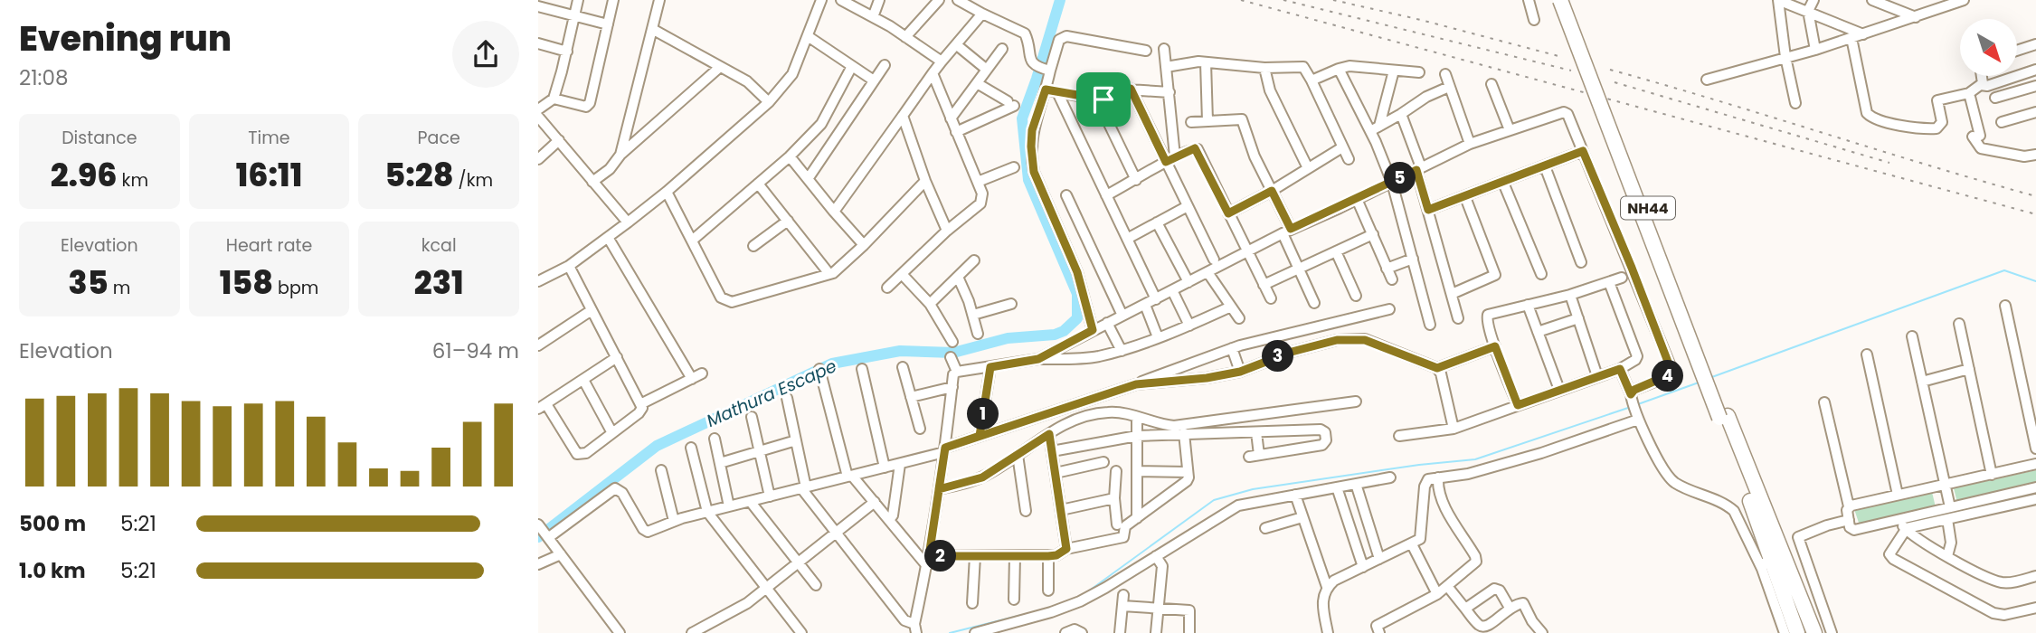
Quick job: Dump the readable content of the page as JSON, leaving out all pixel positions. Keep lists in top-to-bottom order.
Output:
{
  "streets": {
    "highway": ["NH44"]
  },
  "water": ["Mathura Escape"],
  "north": "bottom right",
  "page": {
    "heading": ["Evening run", "21:08"],
    "stats": [
      ["Distance", "2.96 km"],
      ["Time", "16:11"],
      ["Pace", "5:28 /km"],
      ["Elevation", "35 m"],
      ["Heart rate", "158 bpm"],
      ["kcal", "231"]
    ],
    "pins": [
      "5",
      "3",
      "4",
      "1",
      "2"
    ],
    "chart": ["Elevation", "61–94 m"],
    "list": [
      {
        "name": "500 m",
        "note": "5:21"
      },
      {
        "name": "1.0 km",
        "note": "5:21"
      }
    ]
  }
}
